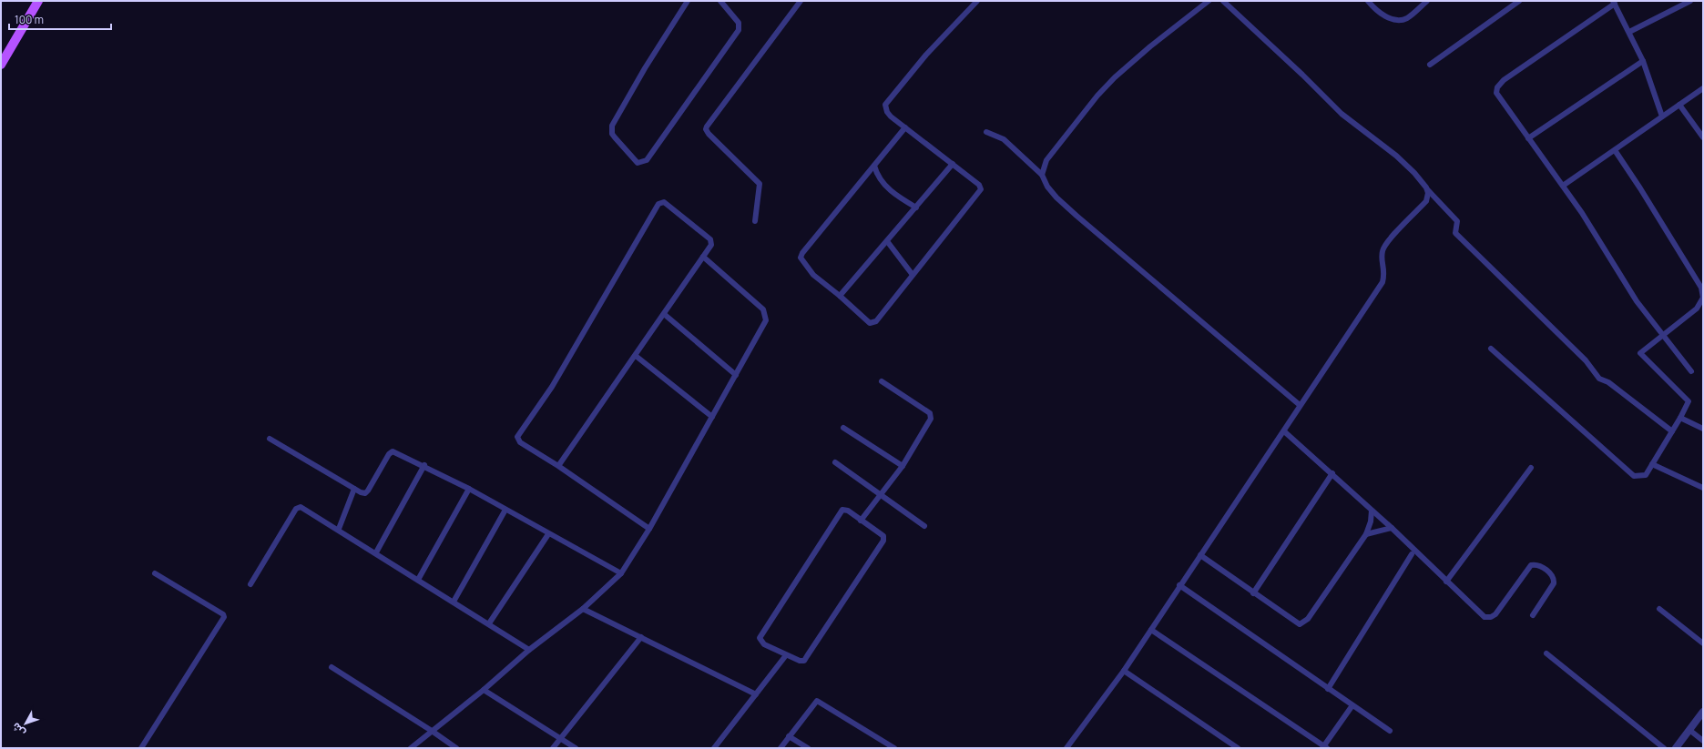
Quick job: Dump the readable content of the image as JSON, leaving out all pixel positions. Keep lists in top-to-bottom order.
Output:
{
  "scale_bar": "100 m",
  "north": "bottom left"
}
